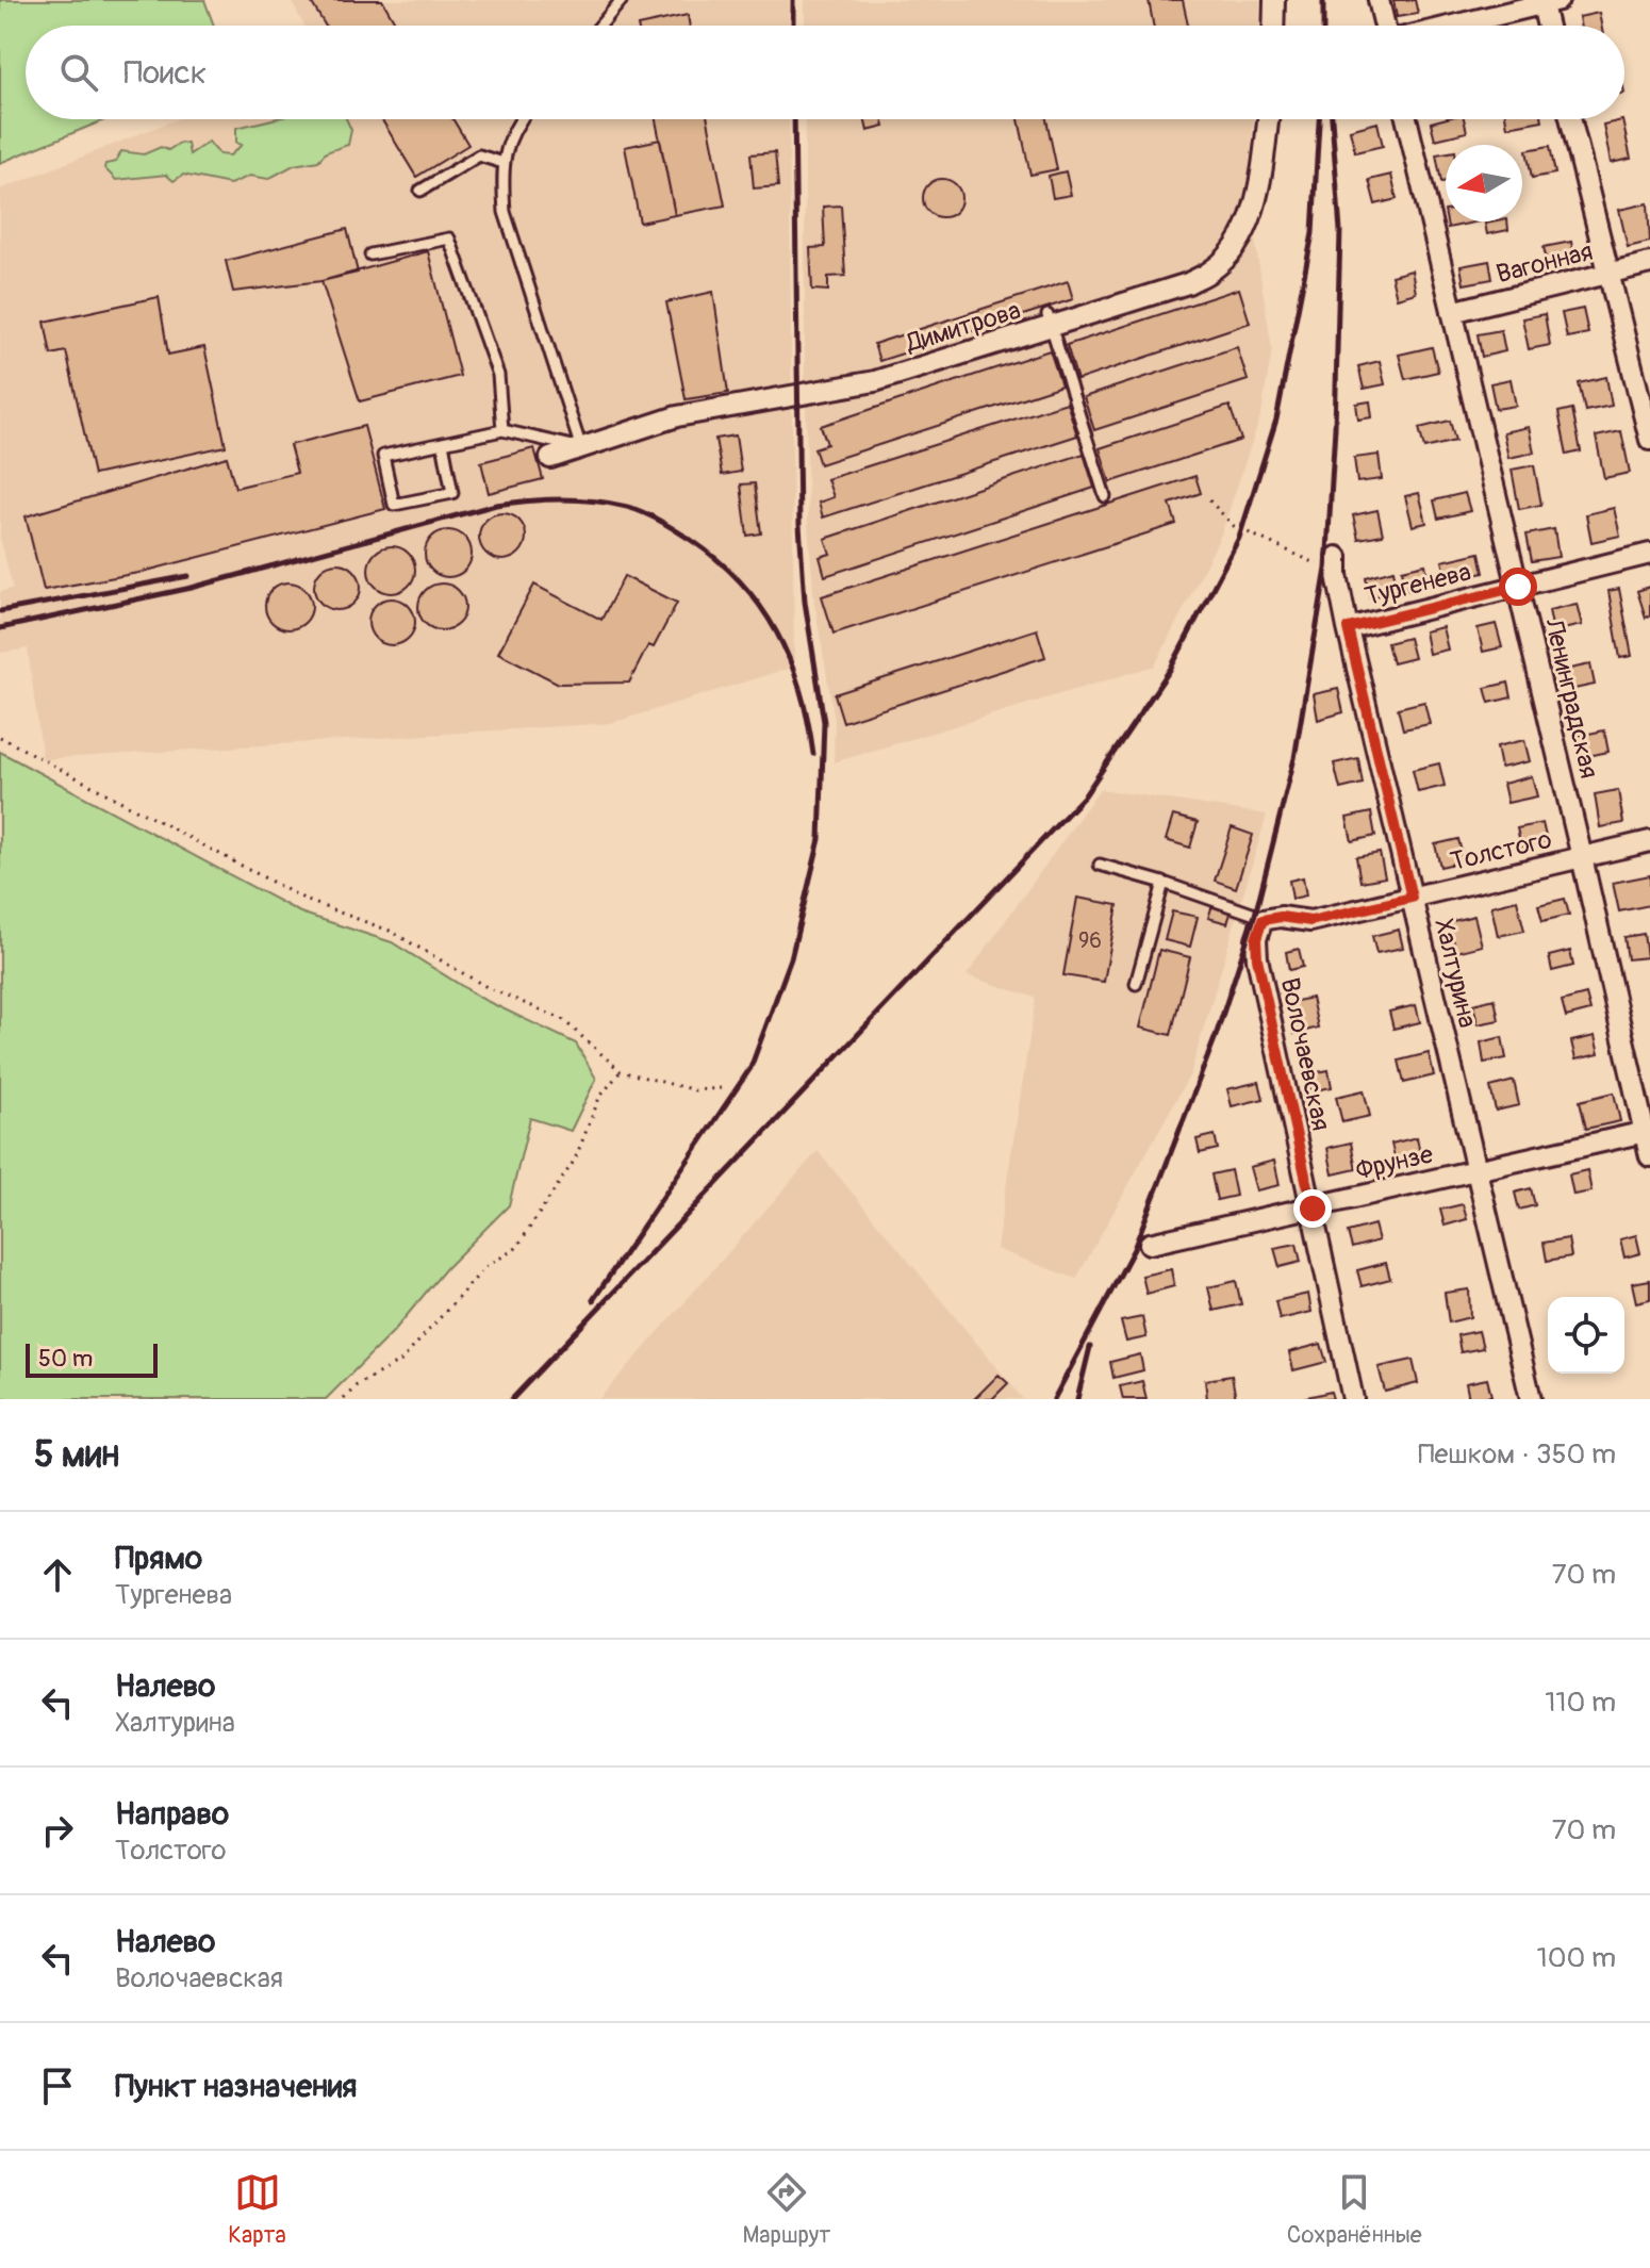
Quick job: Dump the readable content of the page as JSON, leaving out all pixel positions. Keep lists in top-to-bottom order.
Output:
{
  "streets": {
    "street": [
      "Вагонная",
      "Димитрова",
      "Тургенева",
      "Ленинградская",
      "Толстого",
      "Халтурина",
      "Волочаевская",
      "Фрунзе"
    ]
  },
  "crossings": [
    ["Вагонная", "Ленинградская"],
    ["Тургенева", "Ленинградская"],
    ["Тургенева", "Халтурина"],
    ["Ленинградская", "Толстого"],
    ["Ленинградская", "Фрунзе"],
    ["Толстого", "Халтурина"],
    ["Толстого", "Волочаевская"],
    ["Халтурина", "Фрунзе"],
    ["Волочаевская", "Фрунзе"]
  ],
  "house_numbers": ["96"],
  "scale_bar": "50 m",
  "north": "left",
  "page": {
    "search": "Поиск",
    "scale": "50 m",
    "heading": ["5 мин", "Пешком · 350 m"],
    "list": [
      ["Прямо", "Тургенева", "70 m"],
      ["Налево", "Халтурина", "110 m"],
      ["Направо", "Толстого", "70 m"],
      ["Налево", "Волочаевская", "100 m"],
      "Пункт назначения"
    ],
    "nav": ["Карта", "Маршрут", "Сохранённые"]
  }
}
